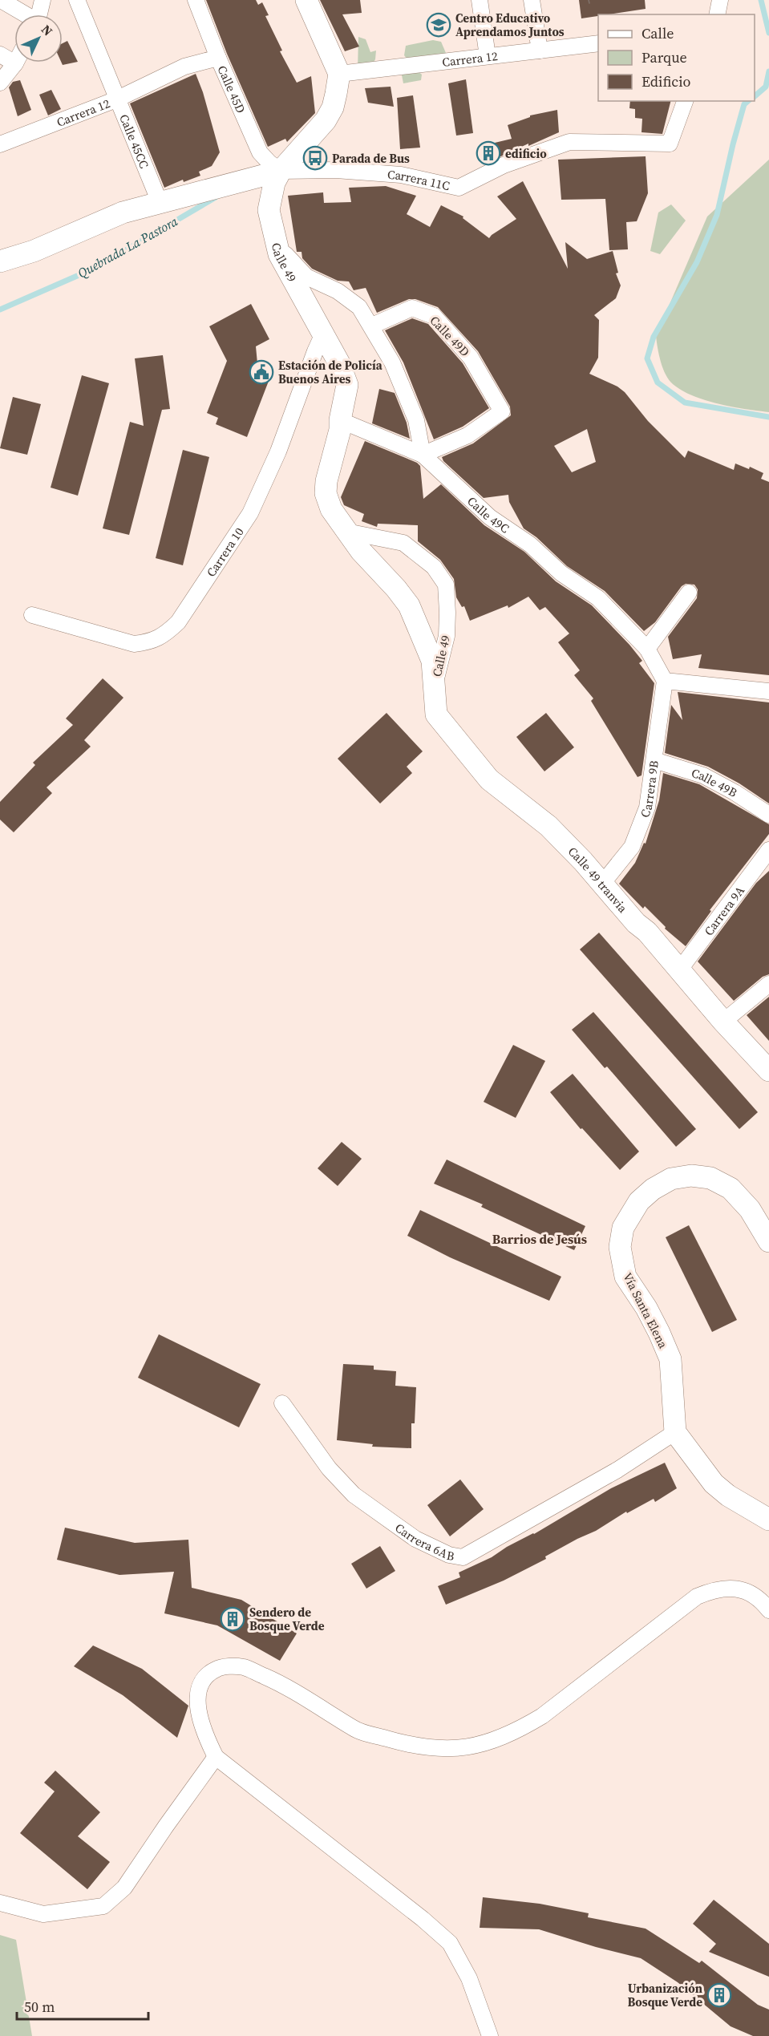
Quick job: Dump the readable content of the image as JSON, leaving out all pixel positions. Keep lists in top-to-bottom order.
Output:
{
  "streets": {
    "main road": [
      "Carrera 11C",
      "Calle 49",
      "Calle 49 tranvia",
      "Vía Santa Elena"
    ],
    "street": [
      "Carrera 12",
      "Calle 45D",
      "Calle 45CC",
      "Calle 49D",
      "Calle 49C",
      "Carrera 10",
      "Calle 49B",
      "Carrera 9B",
      "Carrera 9A",
      "Carrera 6AB"
    ]
  },
  "crossings": [
    ["Carrera 12", "Calle 45D"],
    ["Carrera 12", "Calle 45CC"],
    ["Carrera 12", "Calle 49"],
    ["Calle 45D", "Carrera 11C"],
    ["Calle 45D", "Calle 49"],
    ["Calle 45CC", "Carrera 11C"],
    ["Carrera 11C", "Calle 49"],
    ["Calle 49", "Carrera 10"],
    ["Calle 49", "Calle 49 tranvia"],
    ["Calle 49D", "Calle 49C"],
    ["Calle 49C", "Carrera 9B"],
    ["Calle 49B", "Carrera 9B"],
    ["Carrera 9B", "Calle 49 tranvia"],
    ["Calle 49 tranvia", "Carrera 9A"],
    ["Vía Santa Elena", "Carrera 6AB"]
  ],
  "districts": ["Barrios de Jesús"],
  "water": ["Quebrada La Pastora"],
  "places": {
    "school or university": ["Centro Educativo Aprendamos Juntos"],
    "building": ["edificio", "Sendero de Bosque Verde", "Urbanización Bosque Verde"],
    "bus stop": ["Parada de Bus"],
    "public building": ["Estación de Policía Buenos Aires"]
  },
  "legend": ["Calle", "Parque", "Edificio"],
  "scale_bar": "50 m",
  "north": "top right"
}
